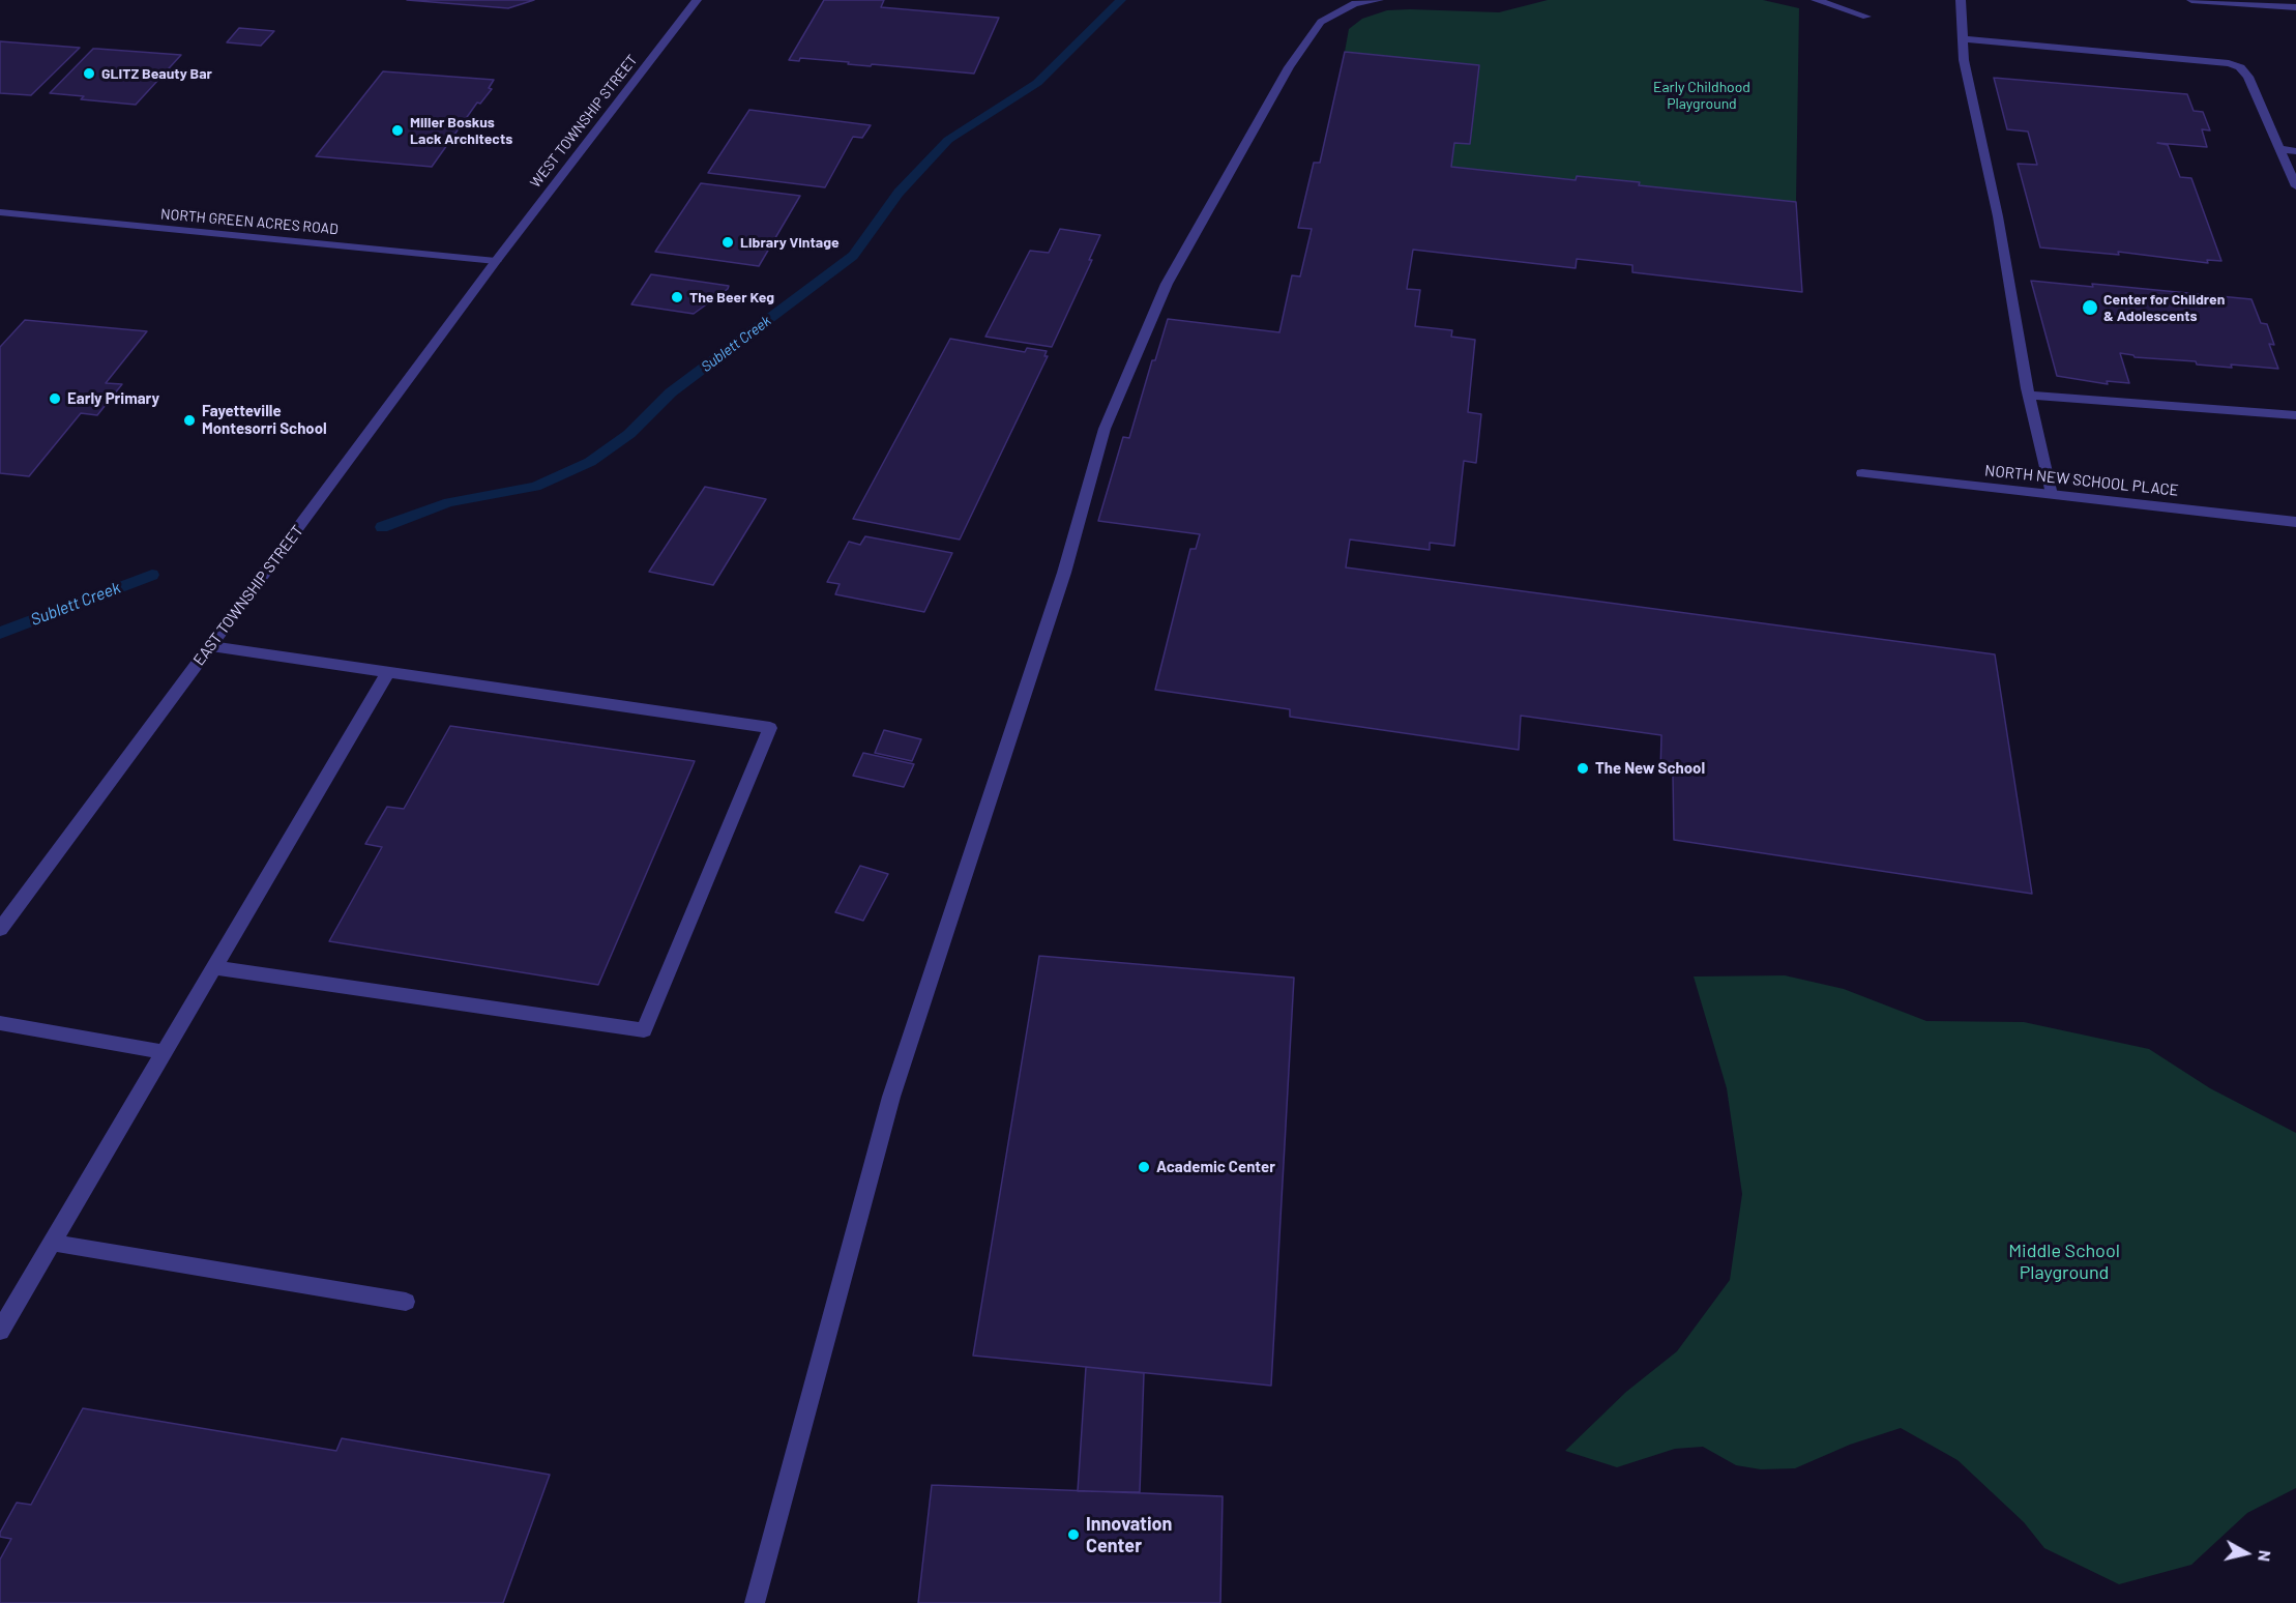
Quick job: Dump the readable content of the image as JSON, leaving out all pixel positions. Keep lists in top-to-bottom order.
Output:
{
  "streets": {
    "street": [
      "WEST TOWNSHIP STREET",
      "NORTH GREEN ACRES ROAD",
      "NORTH NEW SCHOOL PLACE",
      "EAST TOWNSHIP STREET"
    ]
  },
  "crossings": [
    ["WEST TOWNSHIP STREET", "NORTH GREEN ACRES ROAD"],
    ["WEST TOWNSHIP STREET", "EAST TOWNSHIP STREET"],
    ["NORTH GREEN ACRES ROAD", "EAST TOWNSHIP STREET"]
  ],
  "water": ["Sublett Creek"],
  "parks": ["Early Childhood Playground", "Middle School Playground"],
  "places": [
    "GLITZ Beauty Bar",
    "Miller Boskus Lack Architects",
    "Library Vintage",
    "The Beer Keg",
    "Center for Children & Adolescents",
    "Early Primary",
    "Fayetteville Montesorri School",
    "The New School",
    "Academic Center",
    "Innovation Center"
  ],
  "north": "right"
}
